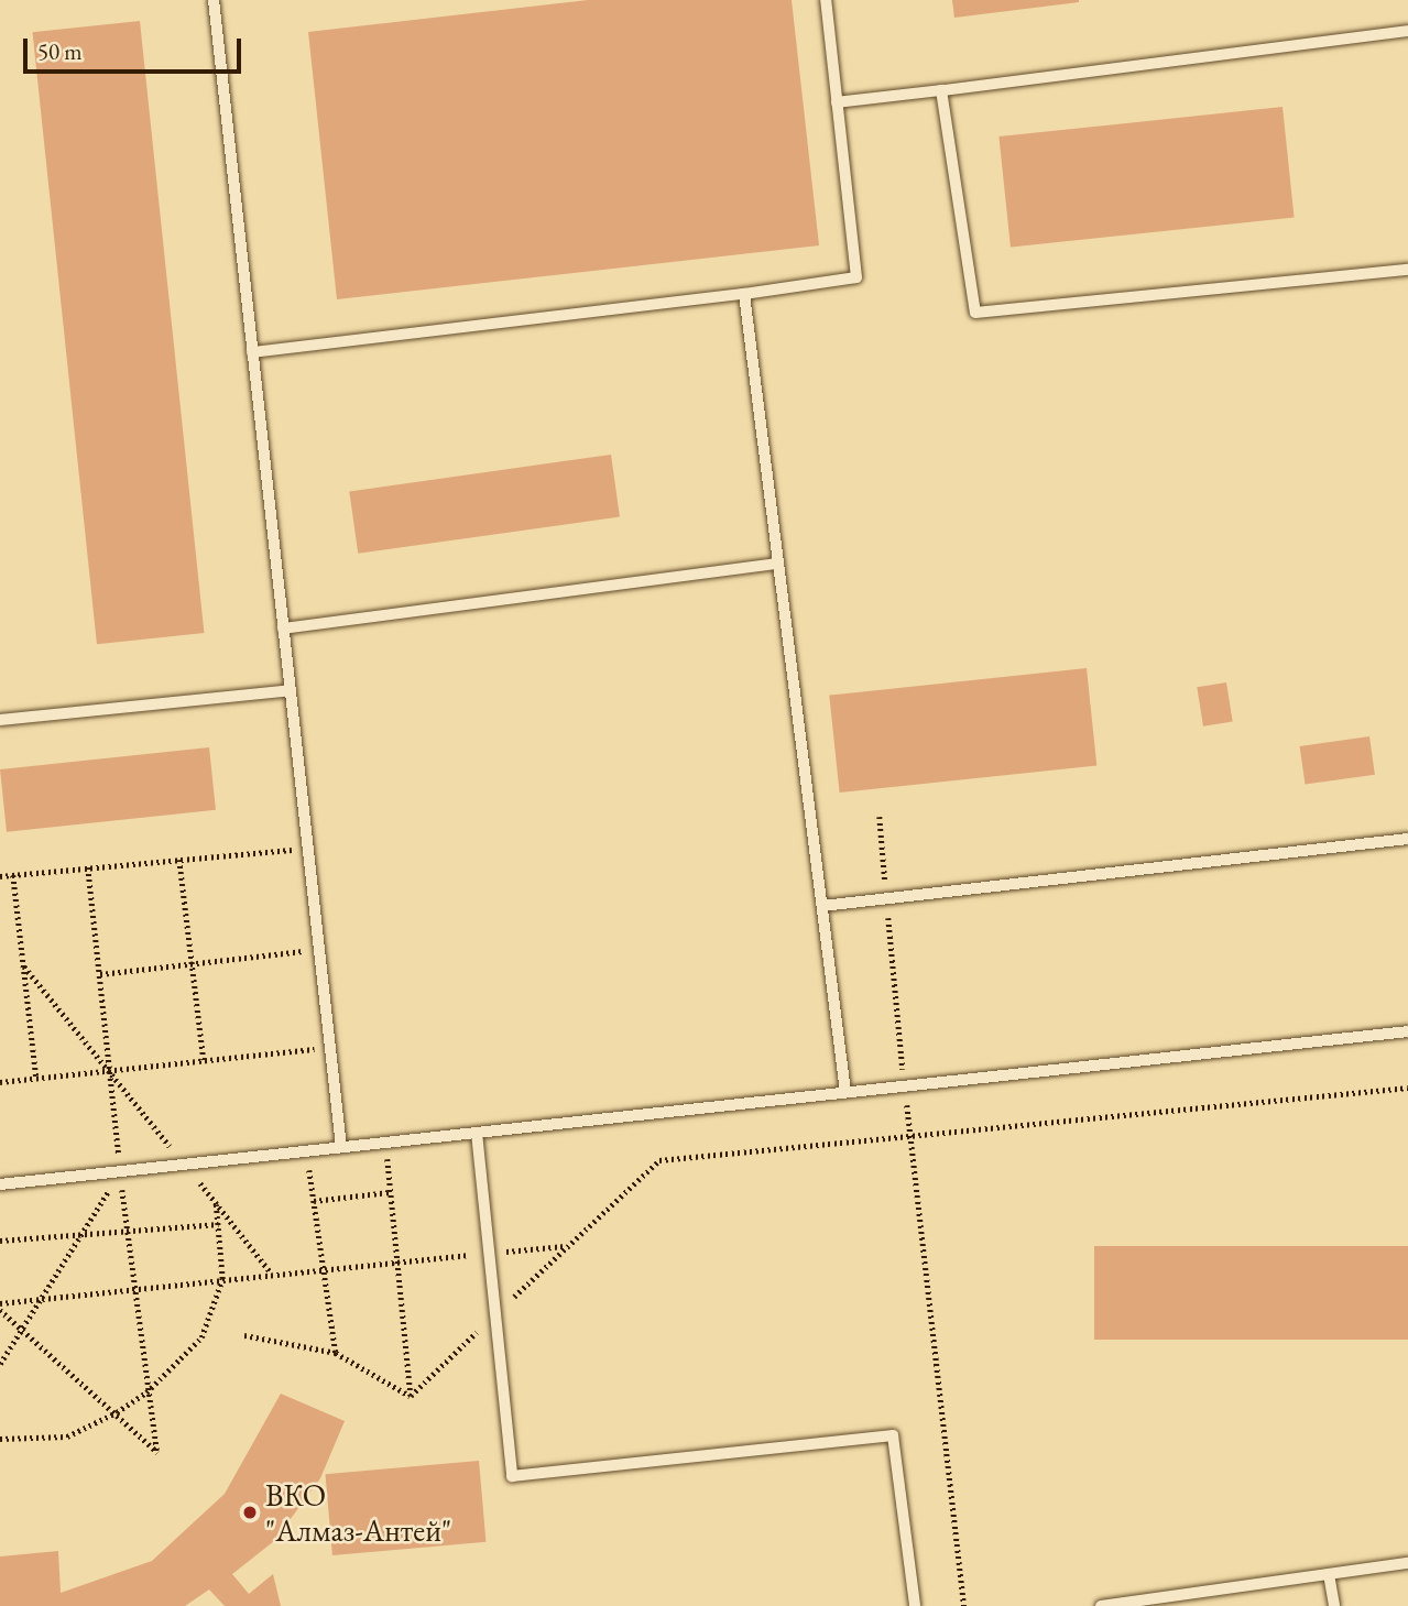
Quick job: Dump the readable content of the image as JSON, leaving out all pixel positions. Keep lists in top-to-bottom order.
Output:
{
  "places": ["ВКО \"Алмаз-Антей\""],
  "scale_bar": "50 m"
}
